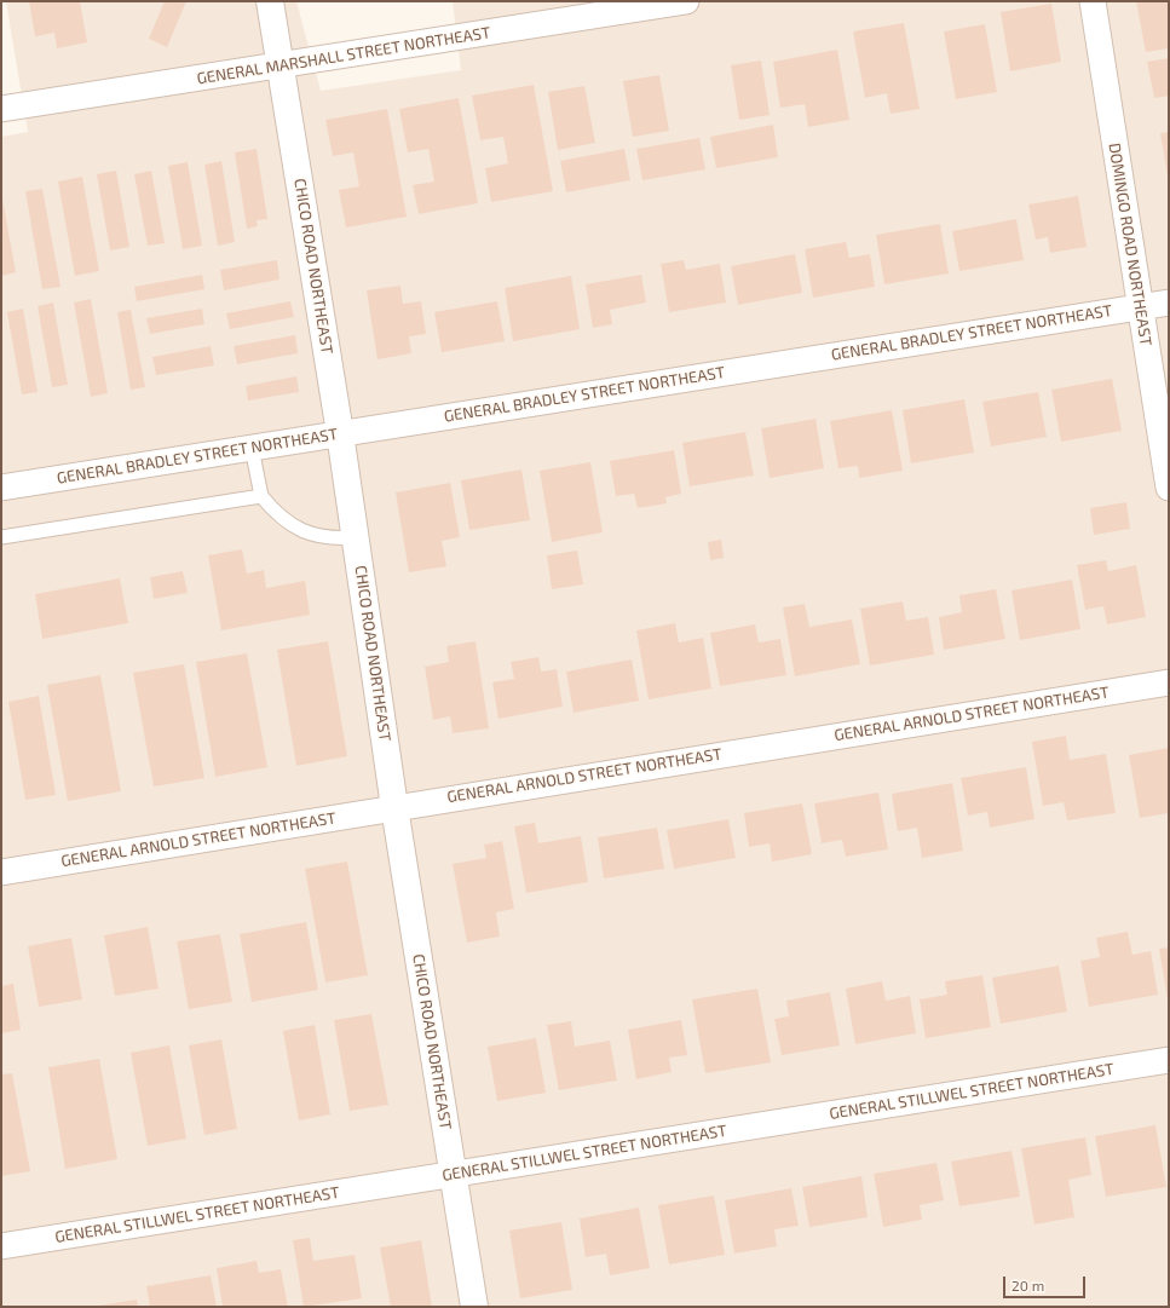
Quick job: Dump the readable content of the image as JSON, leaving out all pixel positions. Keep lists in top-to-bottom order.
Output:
{
  "streets": {
    "street": [
      "GENERAL MARSHALL STREET NORTHEAST",
      "DOMINGO ROAD NORTHEAST",
      "CHICO ROAD NORTHEAST",
      "GENERAL BRADLEY STREET NORTHEAST",
      "GENERAL ARNOLD STREET NORTHEAST",
      "GENERAL STILLWEL STREET NORTHEAST"
    ]
  },
  "crossings": [
    ["GENERAL MARSHALL STREET NORTHEAST", "CHICO ROAD NORTHEAST"],
    ["DOMINGO ROAD NORTHEAST", "GENERAL BRADLEY STREET NORTHEAST"],
    ["CHICO ROAD NORTHEAST", "GENERAL BRADLEY STREET NORTHEAST"],
    ["CHICO ROAD NORTHEAST", "GENERAL ARNOLD STREET NORTHEAST"],
    ["CHICO ROAD NORTHEAST", "GENERAL STILLWEL STREET NORTHEAST"]
  ],
  "scale_bar": "20 m"
}
